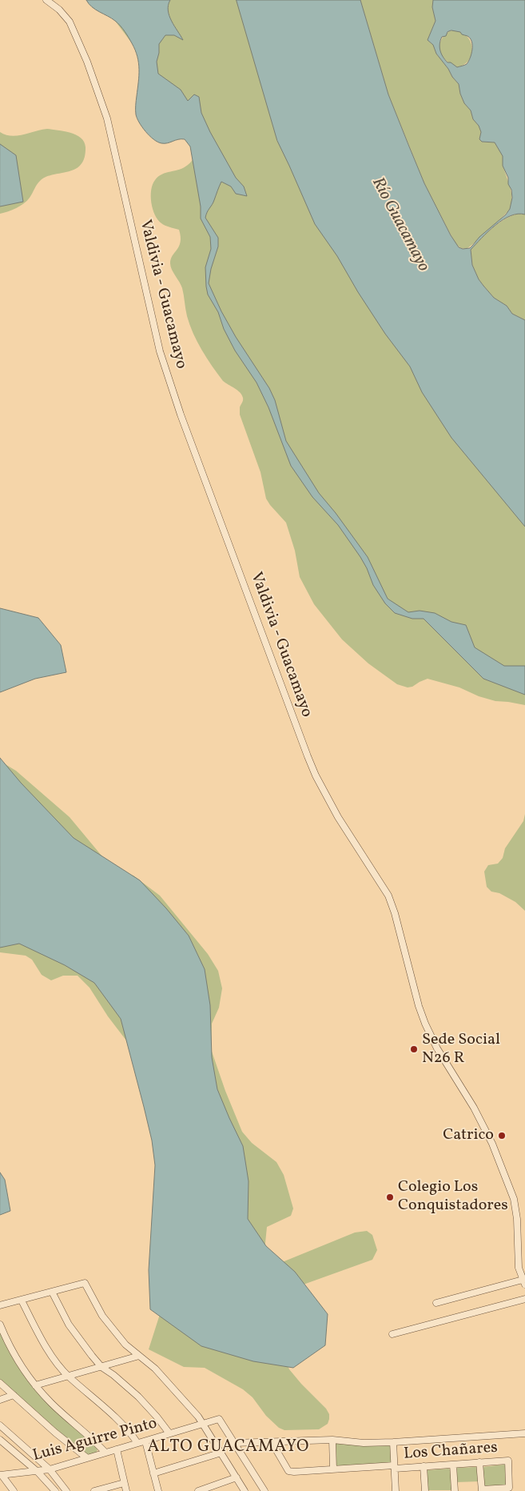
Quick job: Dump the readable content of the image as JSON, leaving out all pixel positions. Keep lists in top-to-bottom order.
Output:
{
  "streets": {
    "street": ["Valdivia - Guacamayo", "Luis Aguirre Pinto", "Los Chañares"]
  },
  "districts": ["ALTO GUACAMAYO"],
  "water": ["Río Guacamayo"],
  "places": ["Sede Social N26 R", "Catrico", "Colegio Los Conquistadores"]
}
